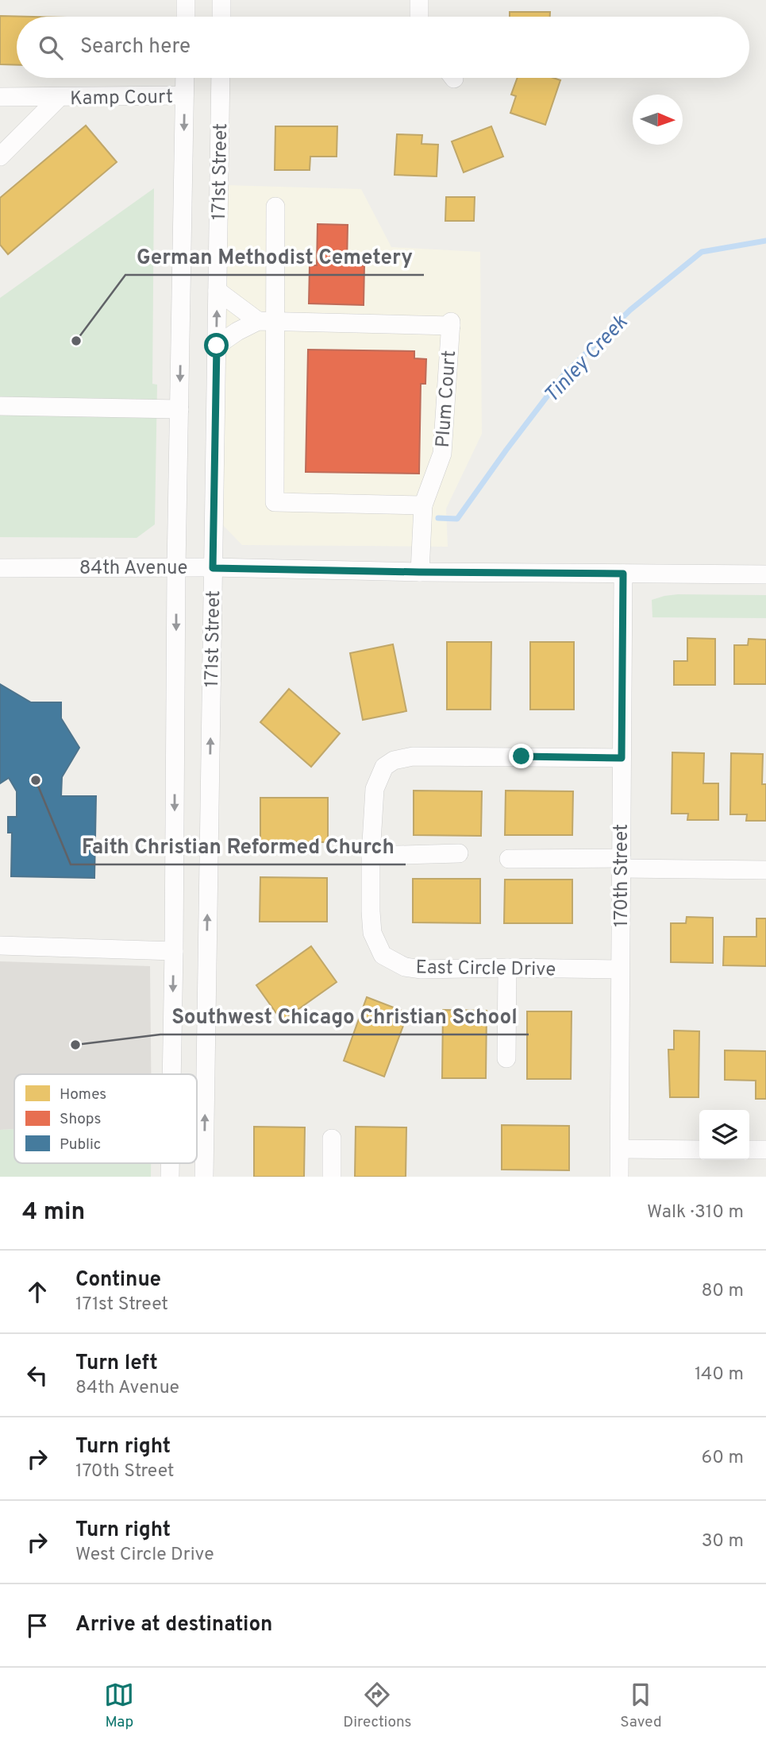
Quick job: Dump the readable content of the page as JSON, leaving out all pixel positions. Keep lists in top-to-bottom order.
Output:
{
  "streets": {
    "street": [
      "Kamp Court",
      "171st Street",
      "Plum Court",
      "84th Avenue",
      "170th Street",
      "East Circle Drive"
    ]
  },
  "crossings": [
    ["Kamp Court", "171st Street"],
    ["171st Street", "84th Avenue"],
    ["Plum Court", "84th Avenue"],
    ["84th Avenue", "170th Street"],
    ["170th Street", "East Circle Drive"]
  ],
  "water": ["Tinley Creek"],
  "places": ["German Methodist Cemetery", "Faith Christian Reformed Church", "Southwest Chicago Christian School"],
  "legend": ["Homes", "Shops", "Public"],
  "north": "right",
  "page": {
    "search": "Search here",
    "heading": ["4 min", "Walk · 310 m"],
    "list": [
      ["Continue", "171st Street", "80 m"],
      ["Turn left", "84th Avenue", "140 m"],
      ["Turn right", "170th Street", "60 m"],
      ["Turn right", "West Circle Drive", "30 m"],
      "Arrive at destination"
    ],
    "nav": ["Map", "Directions", "Saved"]
  }
}
